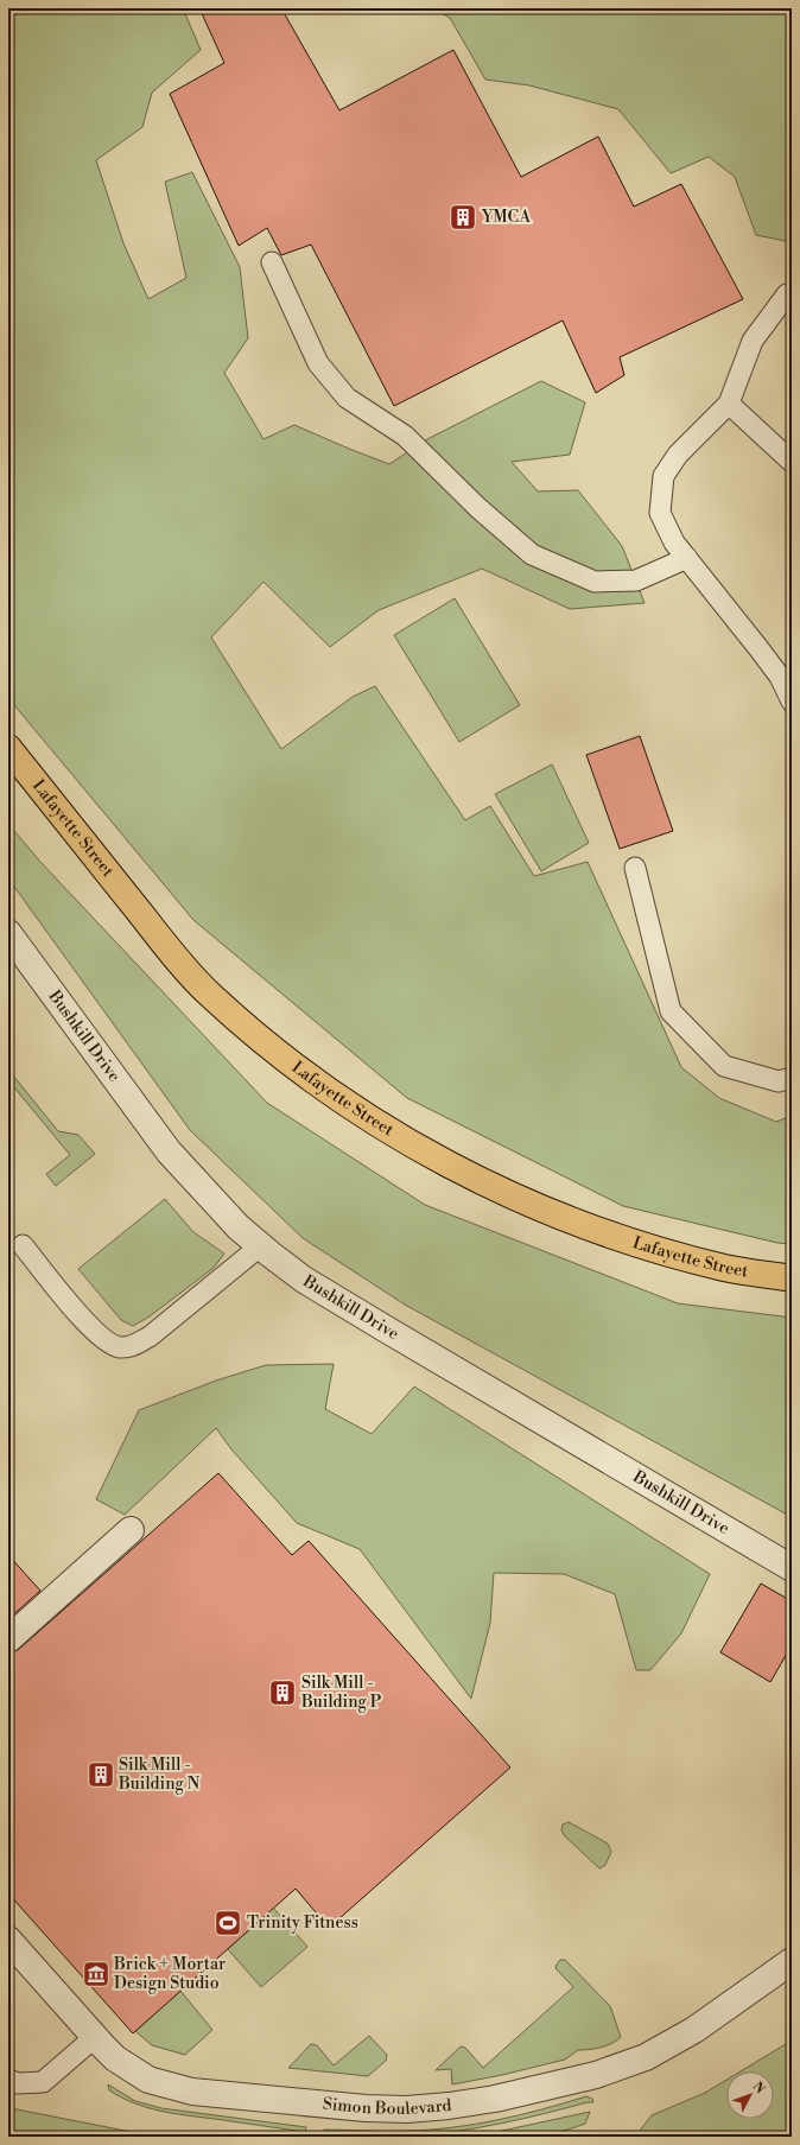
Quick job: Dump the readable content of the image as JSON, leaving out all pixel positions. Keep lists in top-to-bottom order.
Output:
{
  "streets": {
    "main road": ["Lafayette Street"],
    "street": ["Bushkill Drive", "Simon Boulevard"]
  },
  "places": {
    "building": ["YMCA", "Silk Mill - Building P", "Silk Mill - Building N"],
    "sports": ["Trinity Fitness"],
    "museum": ["Brick + Mortar Design Studio"]
  },
  "north": "top right"
}
